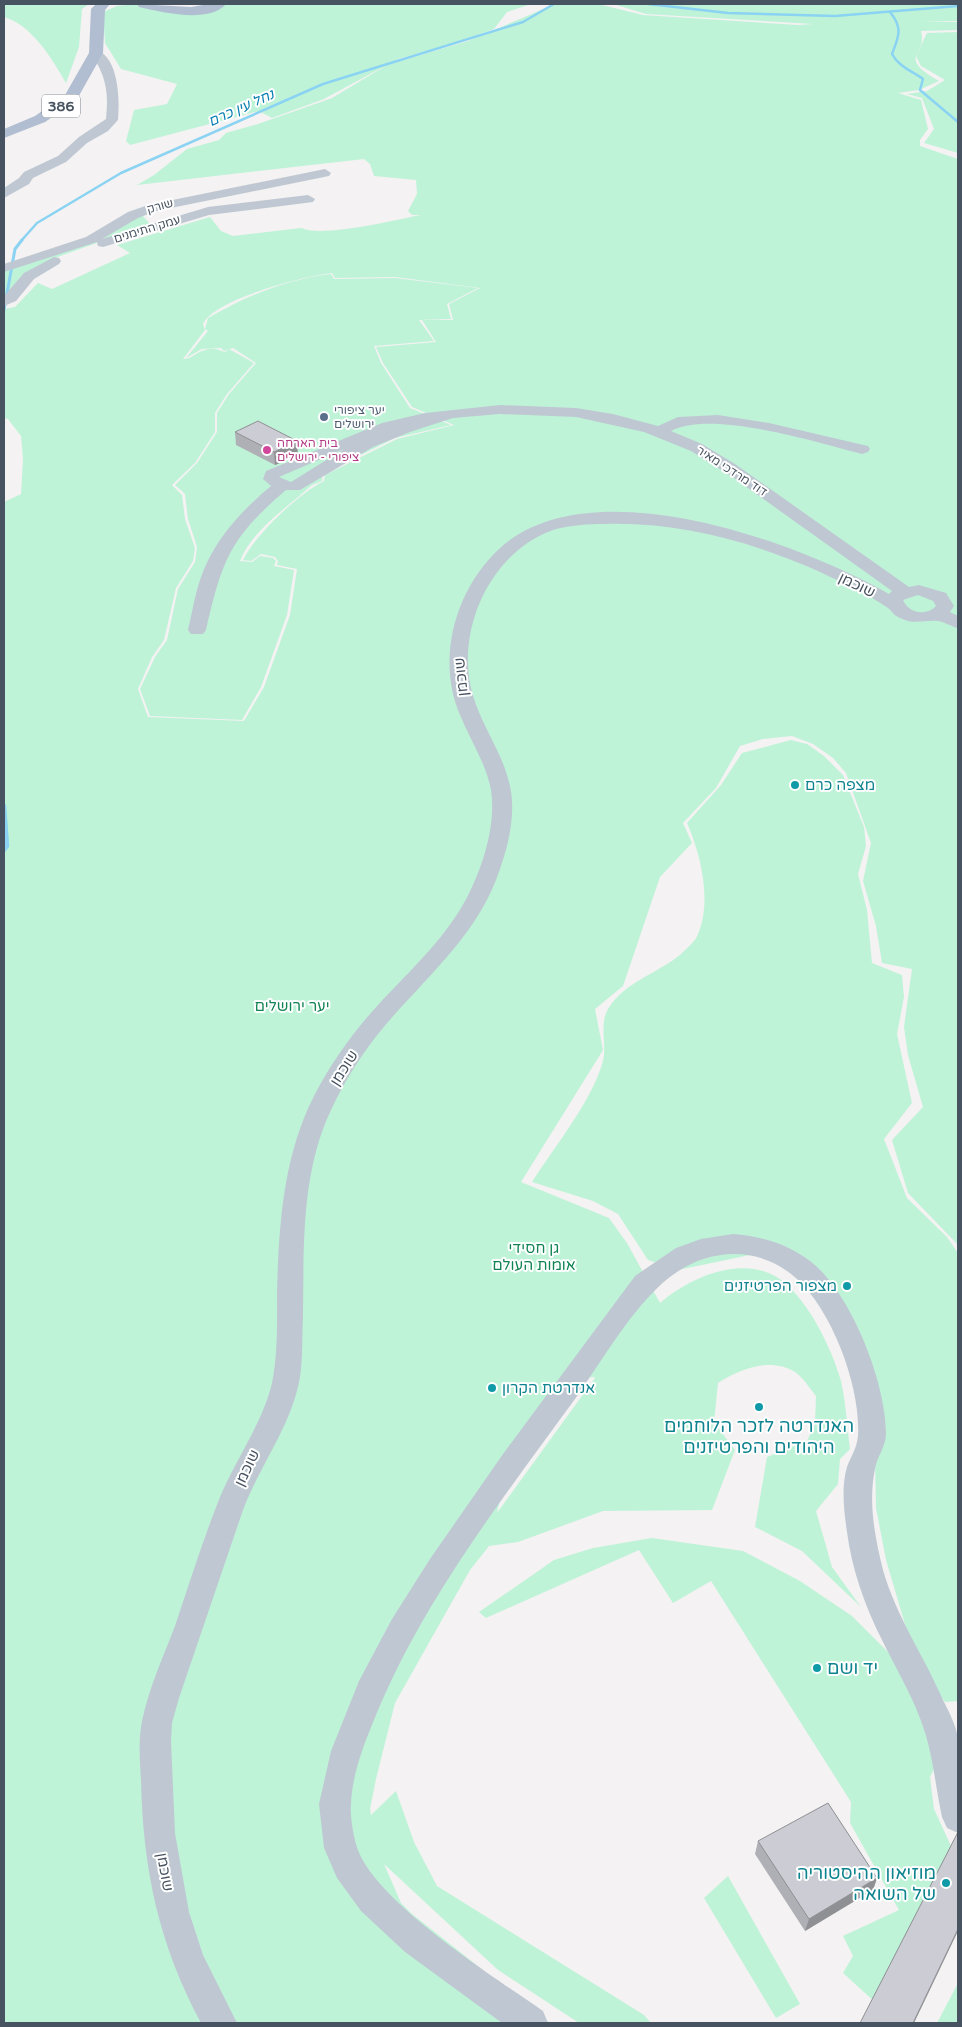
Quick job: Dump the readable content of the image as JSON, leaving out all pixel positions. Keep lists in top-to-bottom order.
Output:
{
  "streets": {
    "main road": ["386"],
    "street": [
      "שורק",
      "עמק התימנים",
      "דוד מרדכי מאיר",
      "שוכמן"
    ]
  },
  "crossings": [
    ["דוד מרדכי מאיר", "שוכמן"]
  ],
  "water": ["נחל עין כרם"],
  "parks": ["יער ירושלים", "גן חסידי אומות העולם"],
  "places": [
    "יער ציפורי ירושלים",
    "בית הארחה ציפורי - ירושלים",
    "מצפה כרם",
    "מצפור הפרטיזנים",
    "אנדרטת הקרון",
    "האנדרטה לזכר הלוחמים היהודים והפרטיזנים",
    "יד ושם",
    "מוזיאון ההיסטוריה של השואה"
  ]
}
